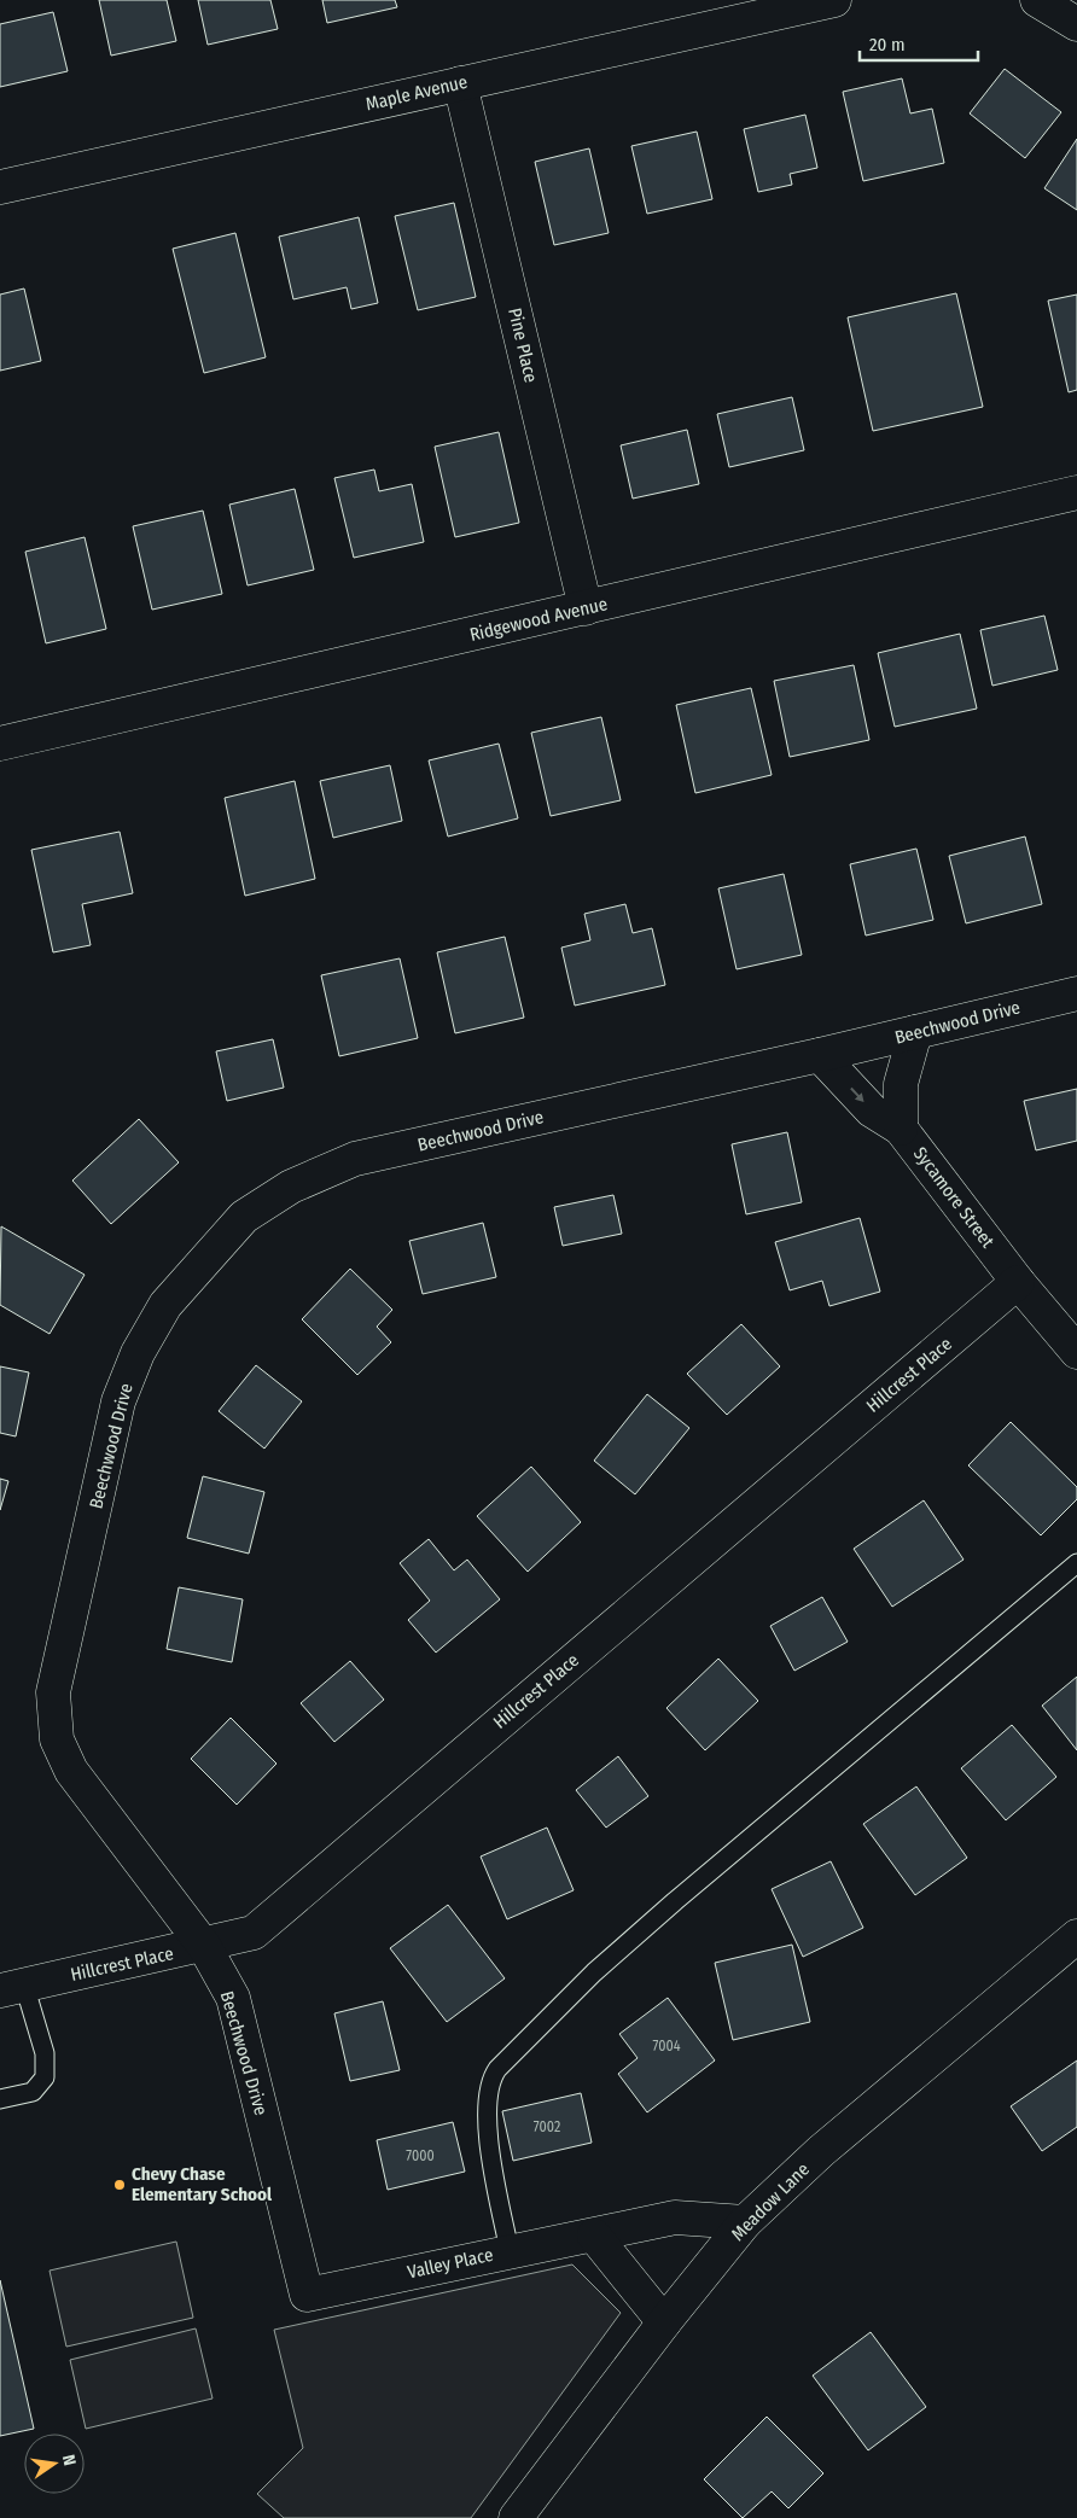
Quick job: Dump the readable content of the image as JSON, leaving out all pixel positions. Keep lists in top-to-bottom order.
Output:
{
  "streets": {
    "street": [
      "Maple Avenue",
      "Pine Place",
      "Ridgewood Avenue",
      "Beechwood Drive",
      "Sycamore Street",
      "Hillcrest Place",
      "Meadow Lane",
      "Valley Place"
    ]
  },
  "crossings": [
    ["Maple Avenue", "Pine Place"],
    ["Pine Place", "Ridgewood Avenue"],
    ["Beechwood Drive", "Sycamore Street"],
    ["Beechwood Drive", "Hillcrest Place"],
    ["Beechwood Drive", "Valley Place"],
    ["Sycamore Street", "Hillcrest Place"],
    ["Meadow Lane", "Valley Place"]
  ],
  "places": ["Chevy Chase Elementary School"],
  "house_numbers": ["7004", "7002", "7000"],
  "scale_bar": "20 m",
  "north": "right"
}
